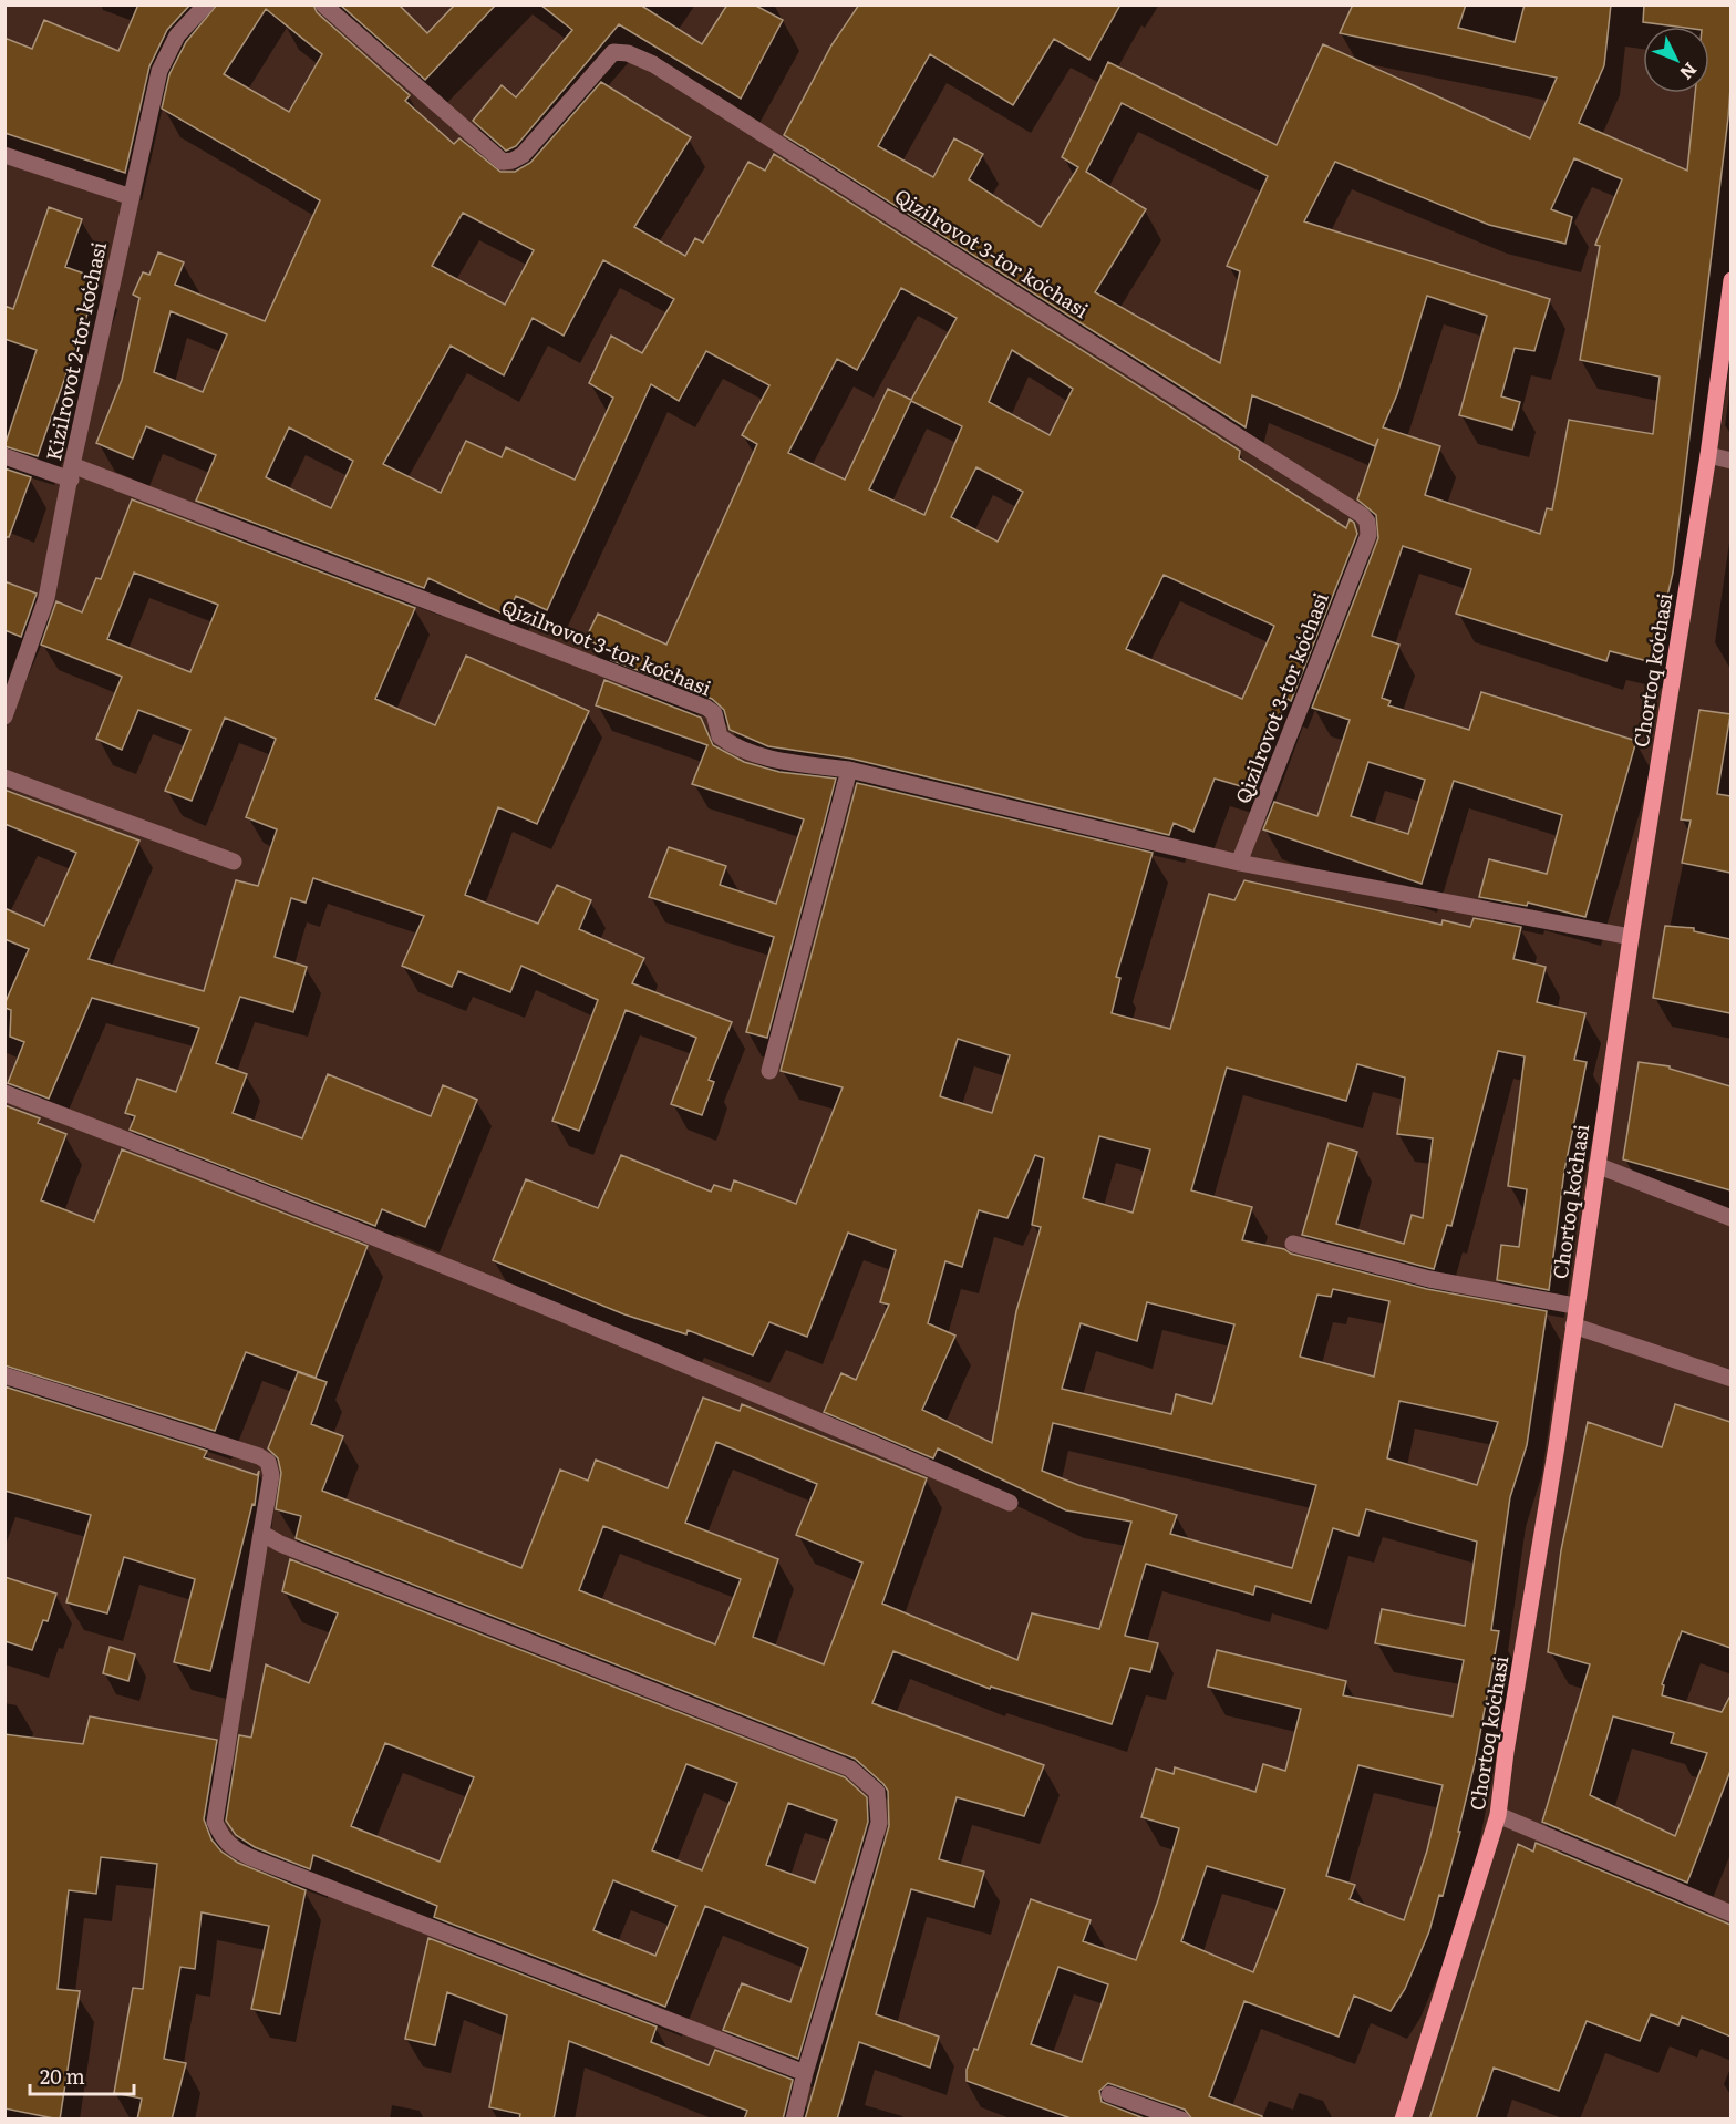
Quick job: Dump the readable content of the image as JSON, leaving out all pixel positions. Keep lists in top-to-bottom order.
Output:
{
  "streets": {
    "main road": ["Chortoq koʻchasi"],
    "street": ["Qizilrovot 3-tor koʻchasi", "Kizilrovot 2-tor koʻchasi"]
  },
  "crossings": [
    ["Qizilrovot 3-tor koʻchasi", "Kizilrovot 2-tor koʻchasi"],
    ["Qizilrovot 3-tor koʻchasi", "Chortoq koʻchasi"]
  ],
  "scale_bar": "20 m",
  "north": "bottom right"
}
